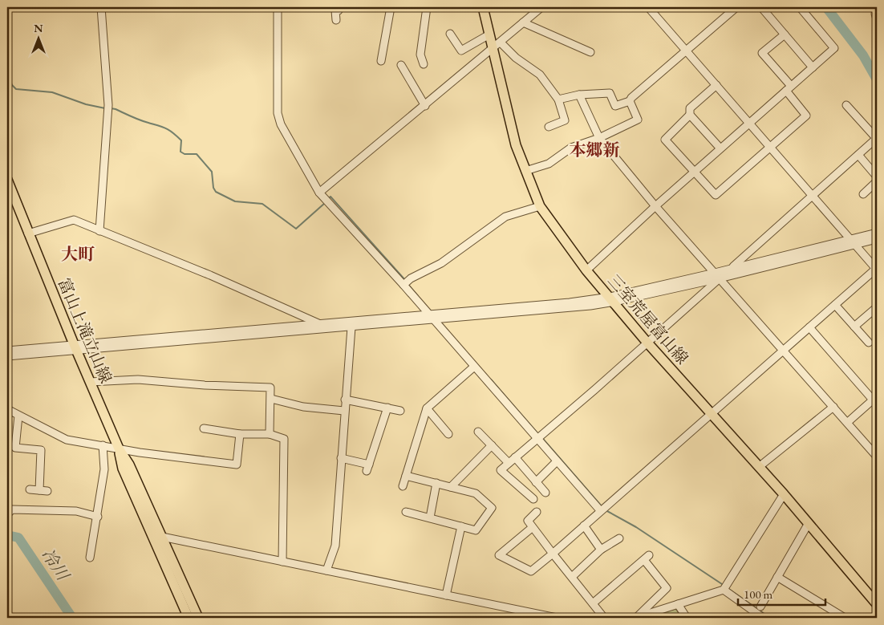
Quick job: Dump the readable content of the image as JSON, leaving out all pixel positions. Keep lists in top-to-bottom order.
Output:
{
  "streets": {
    "main road": ["三室荒屋富山線", "富山上滝立山線"]
  },
  "districts": ["本郷新", "大町"],
  "water": ["冷川"],
  "scale_bar": "100 m",
  "north": "top"
}
